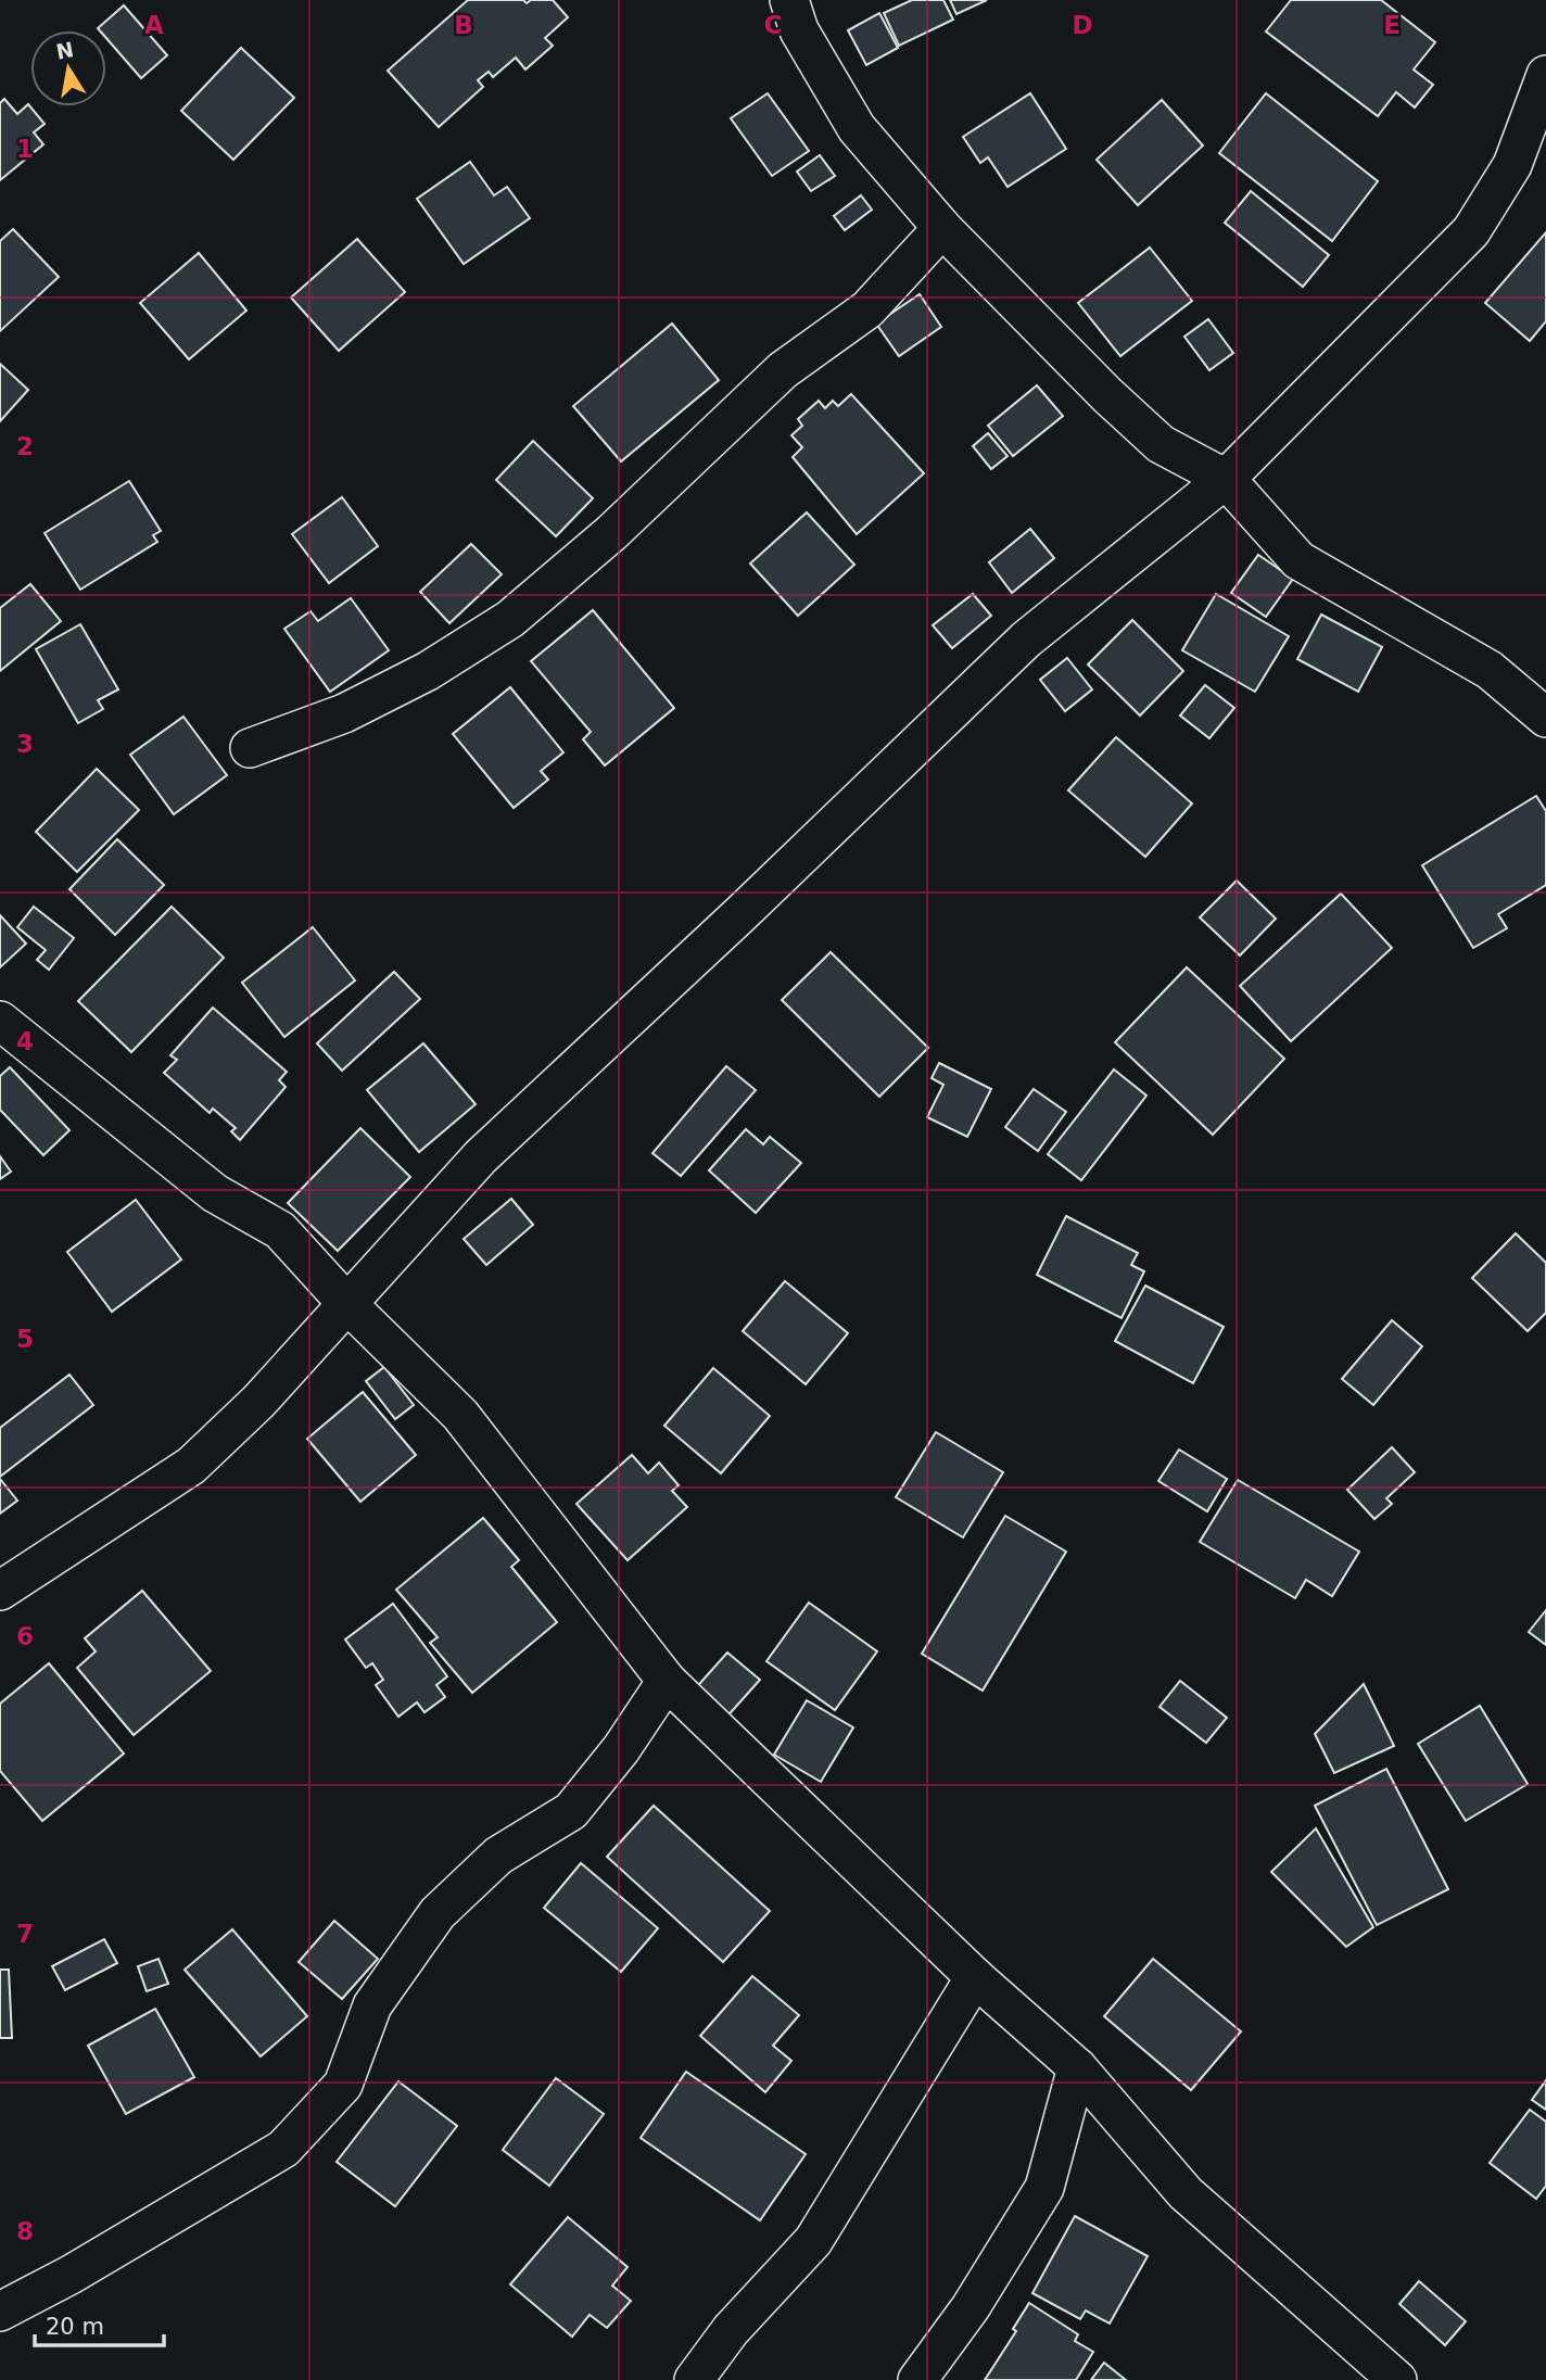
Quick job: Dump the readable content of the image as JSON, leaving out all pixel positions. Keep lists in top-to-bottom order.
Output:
{
  "scale_bar": "20 m",
  "north": "top",
  "grid": {
    "columns": [
      "A",
      "B",
      "C",
      "D",
      "E"
    ],
    "rows": [
      "1",
      "2",
      "3",
      "4",
      "5",
      "6",
      "7",
      "8"
    ]
  }
}
